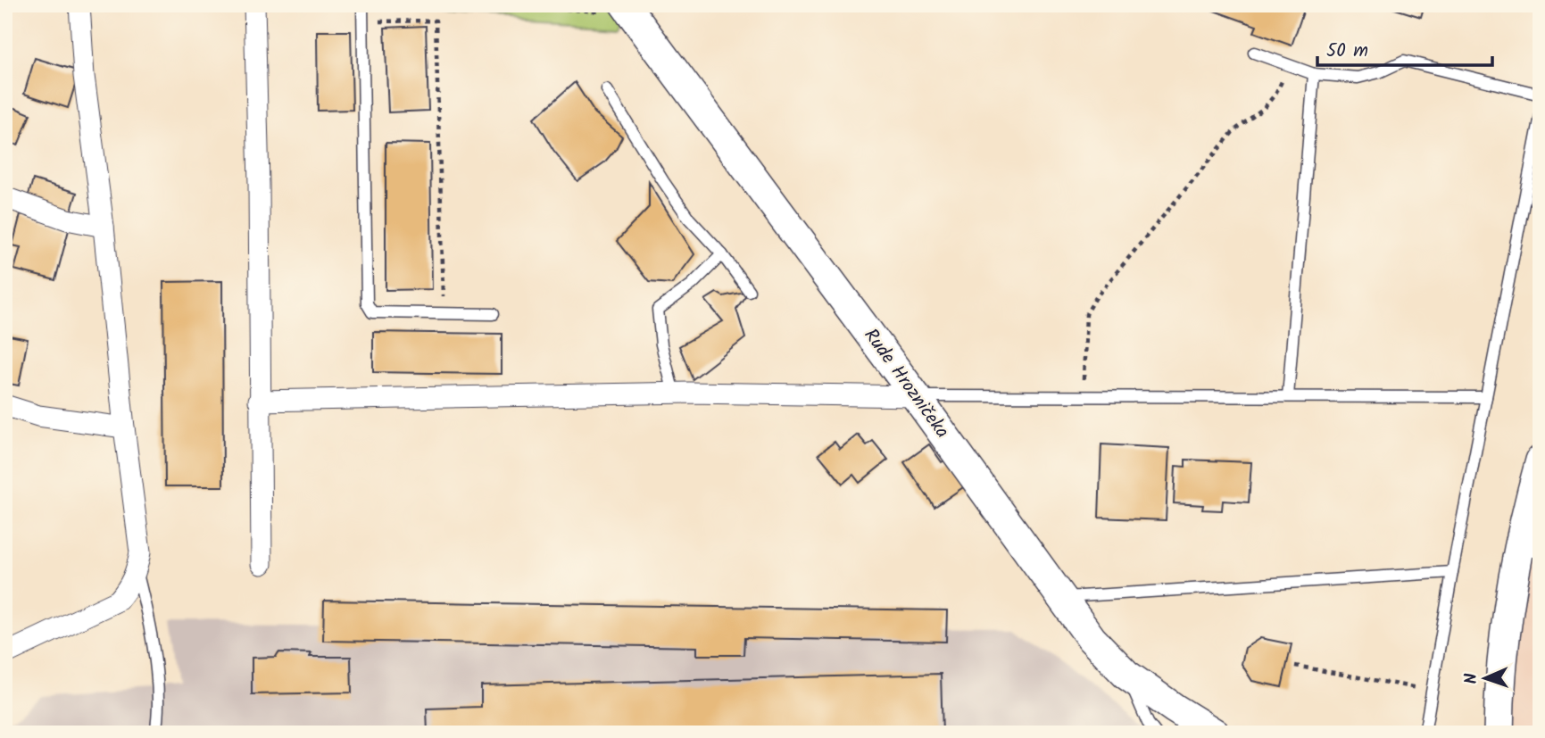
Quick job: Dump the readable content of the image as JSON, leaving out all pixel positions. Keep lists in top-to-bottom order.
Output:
{
  "streets": {
    "street": ["Rude Hrozničeka"]
  },
  "scale_bar": "50 m",
  "north": "left"
}
